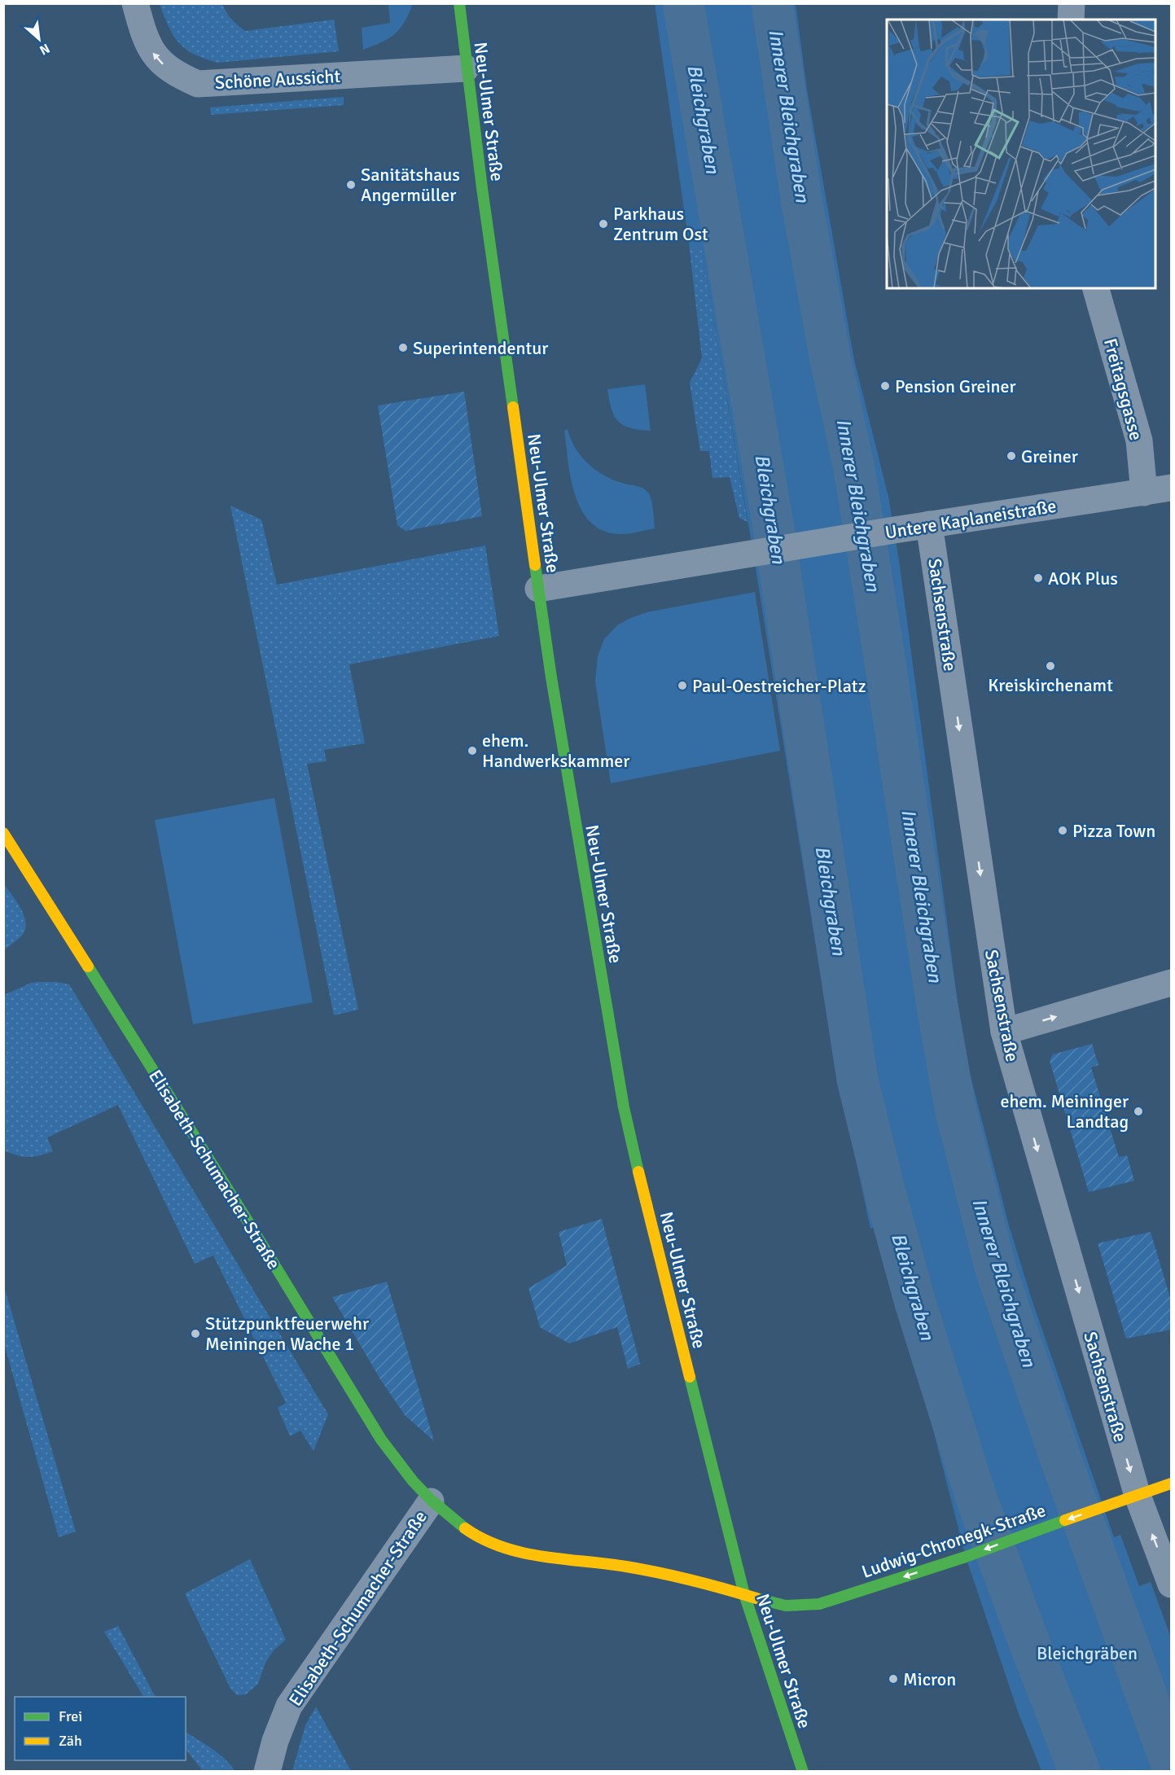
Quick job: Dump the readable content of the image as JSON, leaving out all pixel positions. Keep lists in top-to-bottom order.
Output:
{
  "streets": {
    "main road": ["Neu-Ulmer Straße", "Elisabeth-Schumacher-Straße", "Ludwig-Chronegk-Straße"],
    "street": [
      "Schöne Aussicht",
      "Freitagsgasse",
      "Untere Kaplaneistraße",
      "Sachsenstraße"
    ]
  },
  "crossings": [
    ["Schöne Aussicht", "Neu-Ulmer Straße"],
    ["Neu-Ulmer Straße", "Untere Kaplaneistraße"],
    ["Neu-Ulmer Straße", "Elisabeth-Schumacher-Straße"],
    ["Neu-Ulmer Straße", "Ludwig-Chronegk-Straße"],
    ["Freitagsgasse", "Untere Kaplaneistraße"],
    ["Untere Kaplaneistraße", "Sachsenstraße"],
    ["Sachsenstraße", "Ludwig-Chronegk-Straße"],
    ["Elisabeth-Schumacher-Straße", "Ludwig-Chronegk-Straße"]
  ],
  "one_way": ["Schöne Aussicht", "Sachsenstraße", "Ludwig-Chronegk-Straße"],
  "water": ["Innerer Bleichgraben", "Bleichgraben"],
  "parks": ["Bleichgräben"],
  "places": [
    "Sanitätshaus Angermüller",
    "Parkhaus Zentrum Ost",
    "Superintendentur",
    "Pension Greiner",
    "Greiner",
    "AOK Plus",
    "Kreiskirchenamt",
    "Paul-Oestreicher-Platz",
    "ehem. Handwerkskammer",
    "Pizza Town",
    "ehem. Meininger Landtag",
    "Stützpunktfeuerwehr Meiningen Wache 1",
    "Micron"
  ],
  "legend": ["Frei", "Zäh"],
  "north": "bottom right"
}
